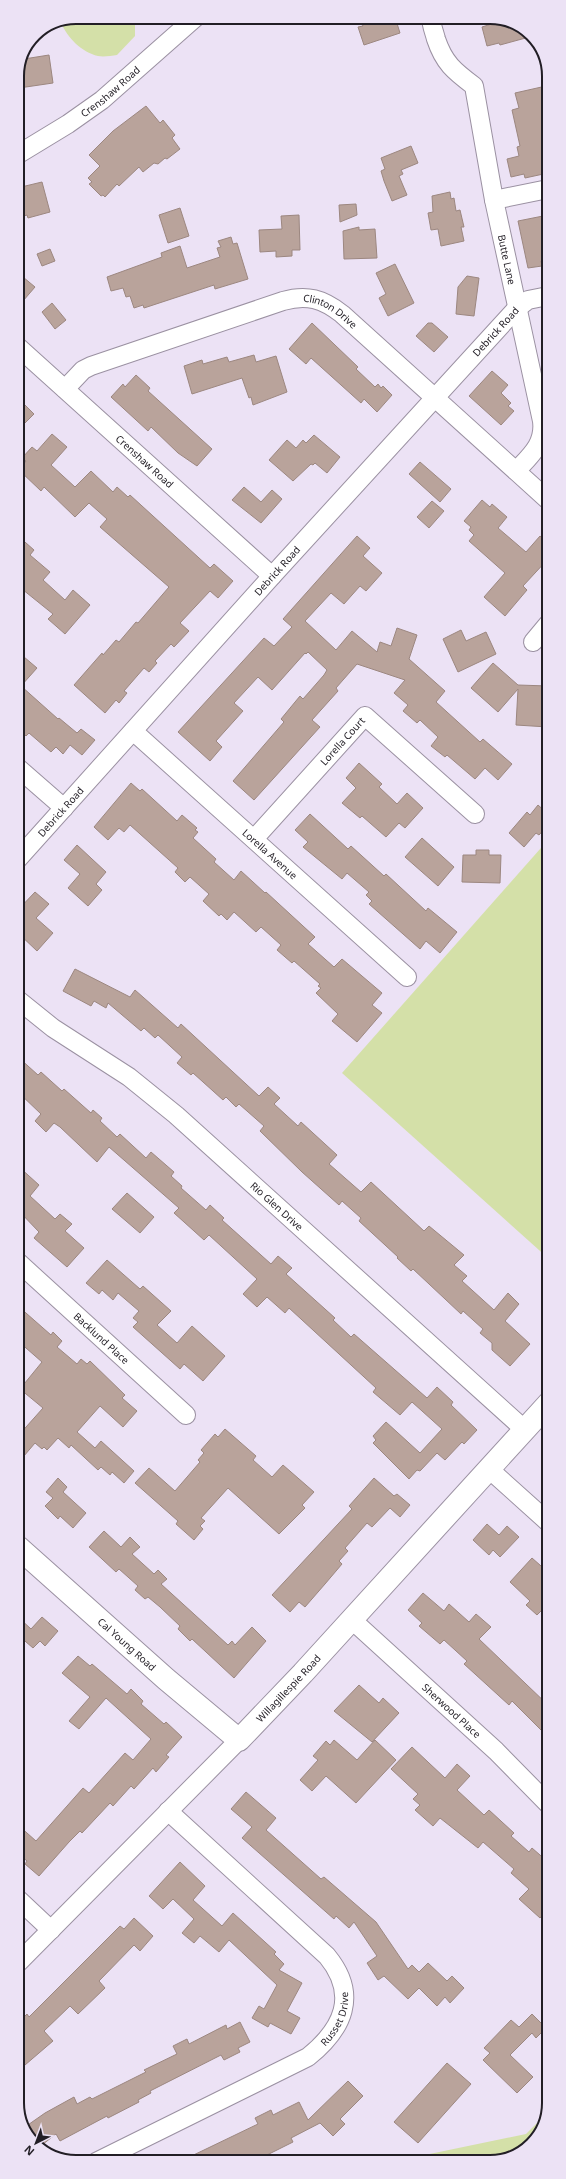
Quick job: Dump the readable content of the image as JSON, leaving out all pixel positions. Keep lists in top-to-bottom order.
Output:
{
  "streets": {
    "main road": ["Cal Young Road", "Willagillespie Road"],
    "street": [
      "Crenshaw Road",
      "Butte Lane",
      "Clinton Drive",
      "Debrick Road",
      "Lorella Court",
      "Lorella Avenue",
      "Rio Glen Drive",
      "Backlund Place",
      "Sherwood Place",
      "Russet Drive"
    ]
  },
  "crossings": [
    ["Crenshaw Road", "Clinton Drive"],
    ["Crenshaw Road", "Debrick Road"],
    ["Butte Lane", "Clinton Drive"],
    ["Butte Lane", "Debrick Road"],
    ["Clinton Drive", "Debrick Road"],
    ["Debrick Road", "Lorella Avenue"],
    ["Lorella Court", "Lorella Avenue"],
    ["Rio Glen Drive", "Willagillespie Road"],
    ["Cal Young Road", "Willagillespie Road"],
    ["Willagillespie Road", "Sherwood Place"],
    ["Willagillespie Road", "Russet Drive"]
  ],
  "north": "bottom left"
}
